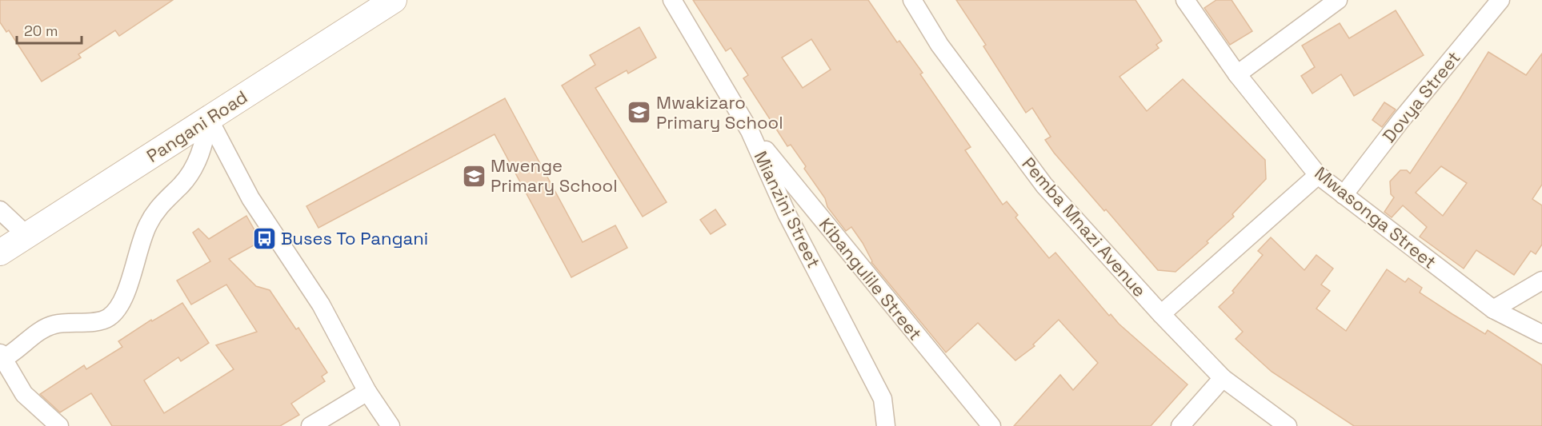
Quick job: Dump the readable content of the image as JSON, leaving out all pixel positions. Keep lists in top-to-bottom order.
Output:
{
  "streets": {
    "main road": ["Pangani Road"],
    "street": [
      "Dovya Street",
      "Mianzini Street",
      "Mwasonga Street",
      "Pemba Mnazi Avenue",
      "Kibangulile Street"
    ]
  },
  "crossings": [
    ["Dovya Street", "Mwasonga Street"],
    ["Mianzini Street", "Kibangulile Street"]
  ],
  "places": {
    "school or university": ["Mwakizaro Primary School", "Mwenge Primary School"],
    "bus stop": ["Buses To Pangani"]
  },
  "scale_bar": "20 m"
}
